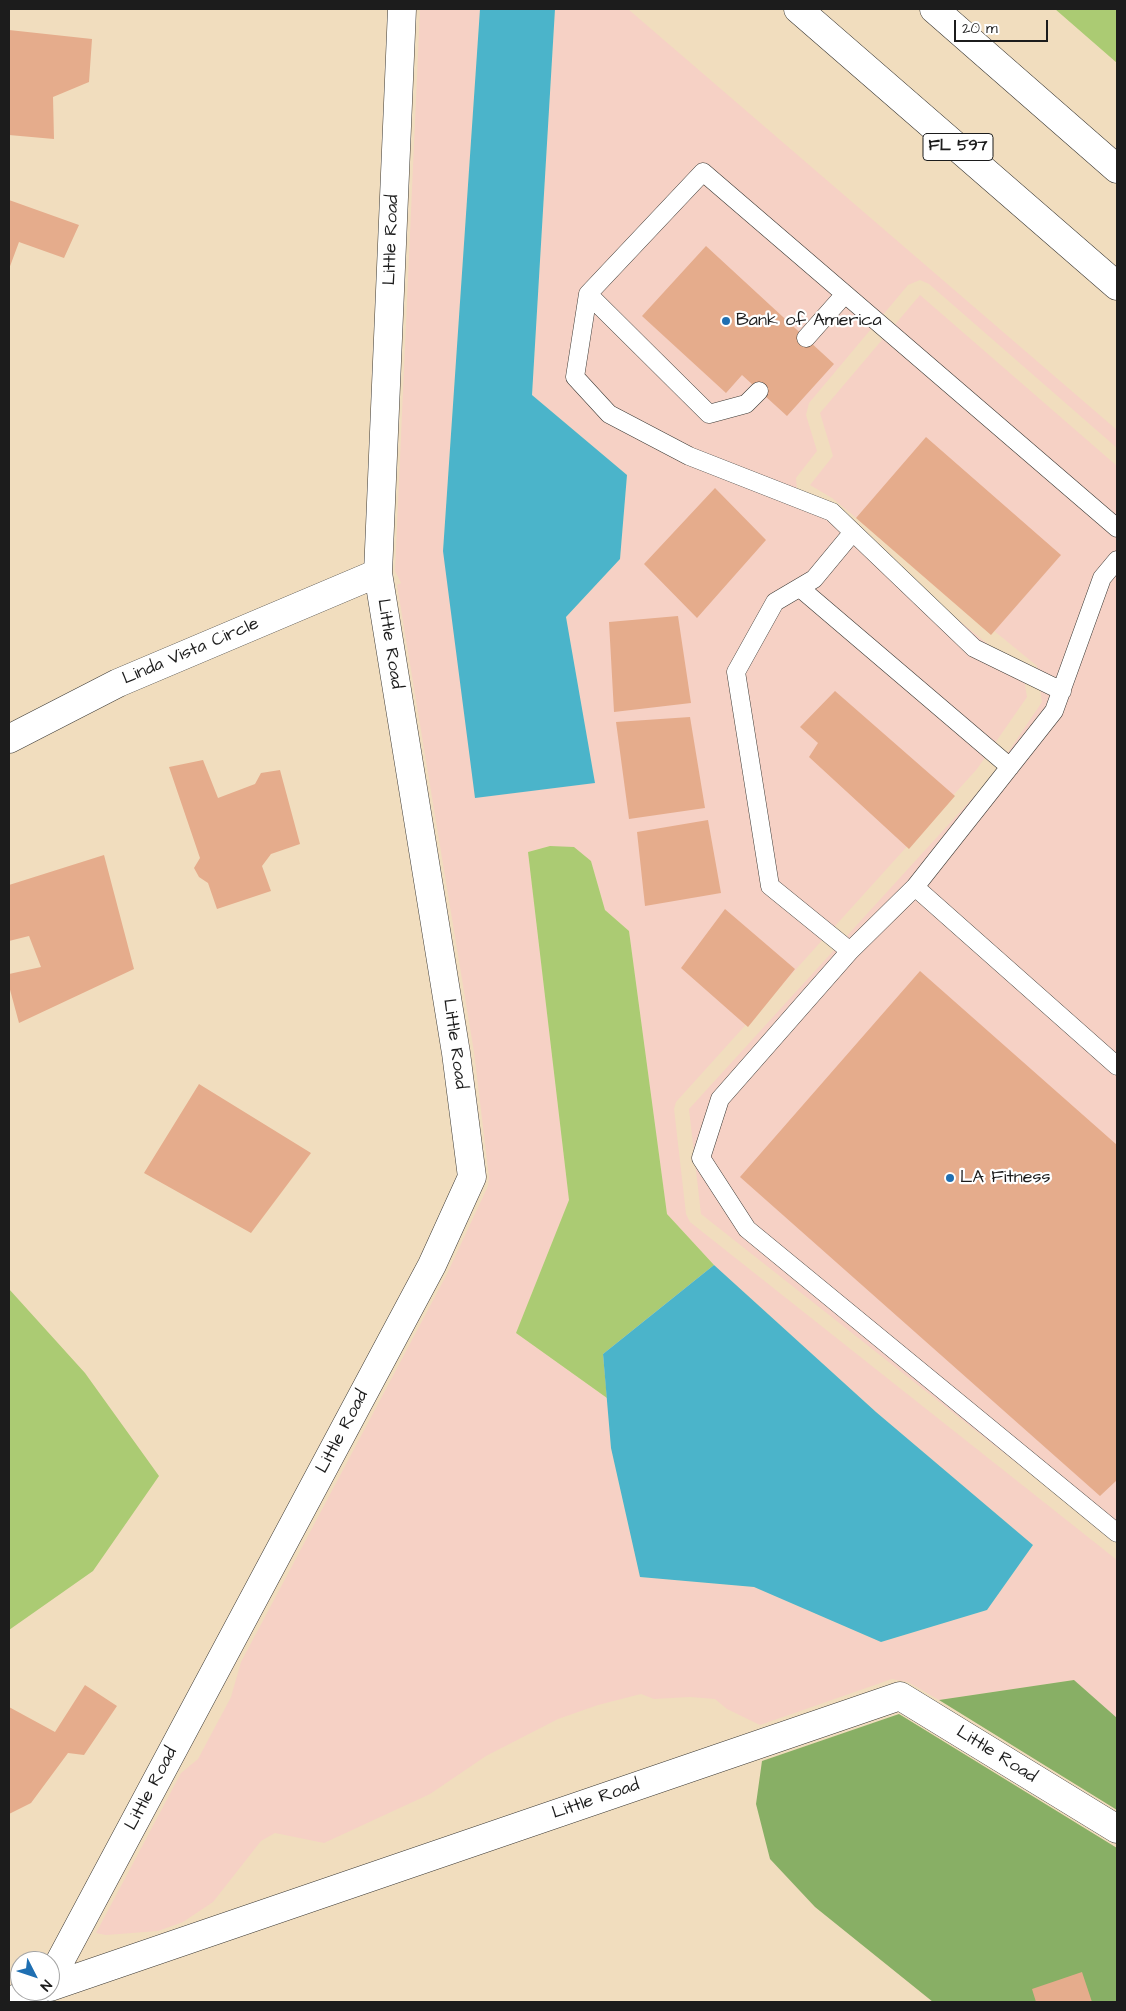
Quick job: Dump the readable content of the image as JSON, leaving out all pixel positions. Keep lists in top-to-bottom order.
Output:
{
  "streets": {
    "street": ["FL 597", "Little Road", "Linda Vista Circle"]
  },
  "crossings": [
    ["Little Road", "Linda Vista Circle"]
  ],
  "places": ["Bank of America", "LA Fitness"],
  "scale_bar": "20 m",
  "north": "bottom right"
}
